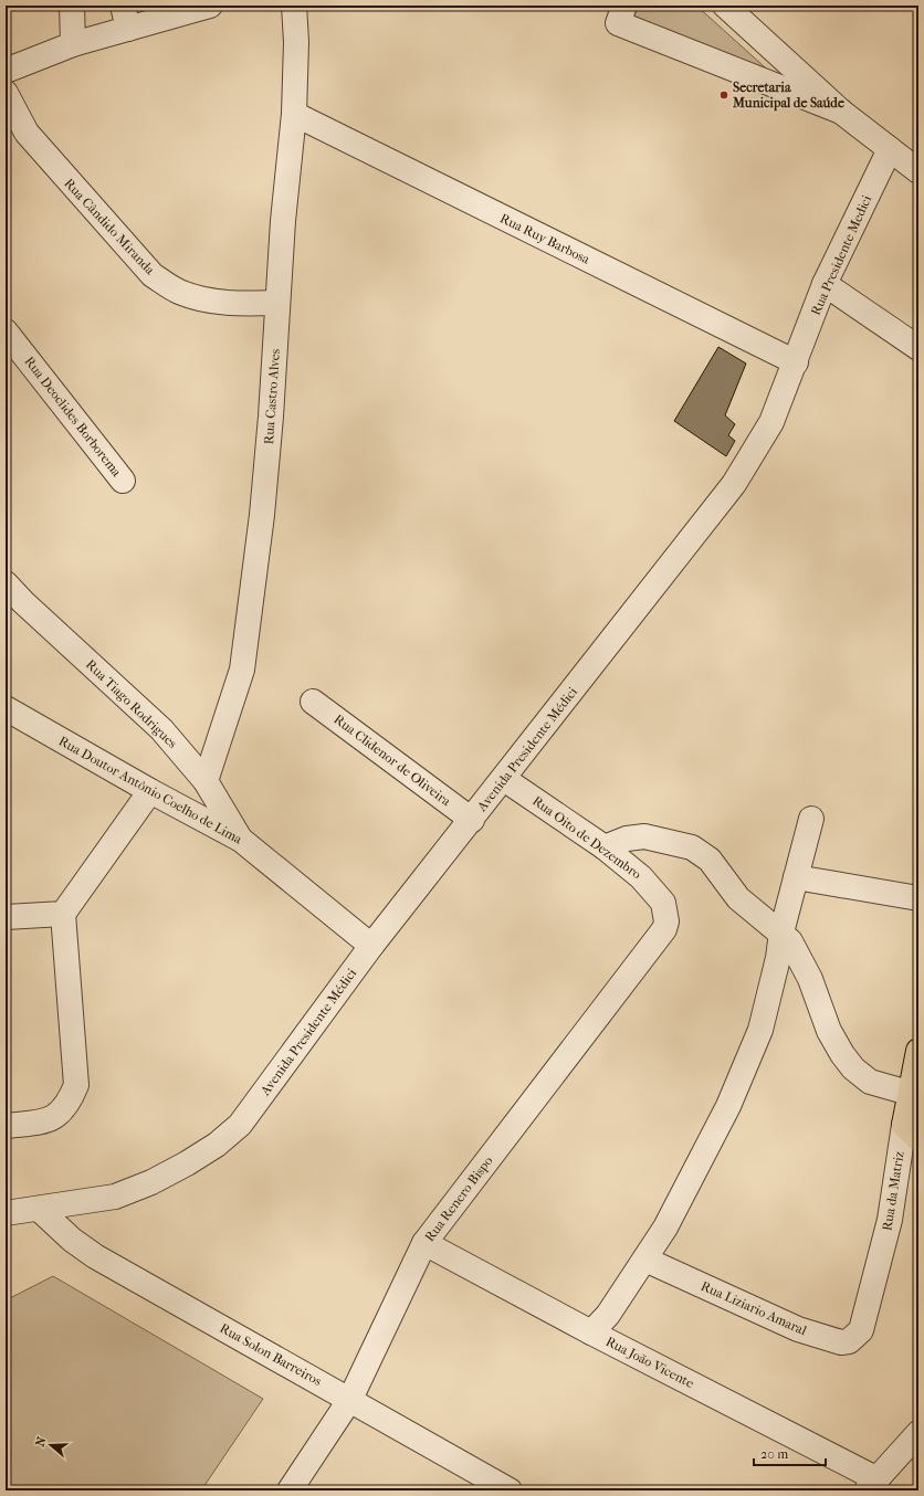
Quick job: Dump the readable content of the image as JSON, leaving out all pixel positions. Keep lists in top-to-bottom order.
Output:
{
  "streets": {
    "main road": ["Rua da Matriz"],
    "street": [
      "Rua Cândido Miranda",
      "Rua Ruy Barbosa",
      "Rua Presidente Medici",
      "Rua Castro Alves",
      "Rua Deoclides Borborema",
      "Rua Tiago Rodrigues",
      "Avenida Presidente Médici",
      "Rua Clidenor de Oliveira",
      "Rua Doutor Antônio Coelho de Lima",
      "Rua Oito de Dezembro",
      "Rua Renero Bispo",
      "Rua Liziario Amaral",
      "Rua Solon Barreiros",
      "Rua João Vicente"
    ]
  },
  "crossings": [
    ["Rua Cândido Miranda", "Rua Castro Alves"],
    ["Rua Ruy Barbosa", "Rua Presidente Medici"],
    ["Rua Ruy Barbosa", "Rua Castro Alves"],
    ["Rua Ruy Barbosa", "Avenida Presidente Médici"],
    ["Rua Presidente Medici", "Avenida Presidente Médici"],
    ["Rua Castro Alves", "Rua Tiago Rodrigues"],
    ["Rua Tiago Rodrigues", "Rua Doutor Antônio Coelho de Lima"],
    ["Avenida Presidente Médici", "Rua Clidenor de Oliveira"],
    ["Avenida Presidente Médici", "Rua Doutor Antônio Coelho de Lima"],
    ["Avenida Presidente Médici", "Rua Oito de Dezembro"],
    ["Avenida Presidente Médici", "Rua Solon Barreiros"],
    ["Rua Oito de Dezembro", "Rua Renero Bispo"],
    ["Rua da Matriz", "Rua Liziario Amaral"],
    ["Rua Renero Bispo", "Rua Solon Barreiros"],
    ["Rua Renero Bispo", "Rua João Vicente"]
  ],
  "places": ["Secretaria Municipal de Saúde"],
  "scale_bar": "20 m",
  "north": "left"
}
